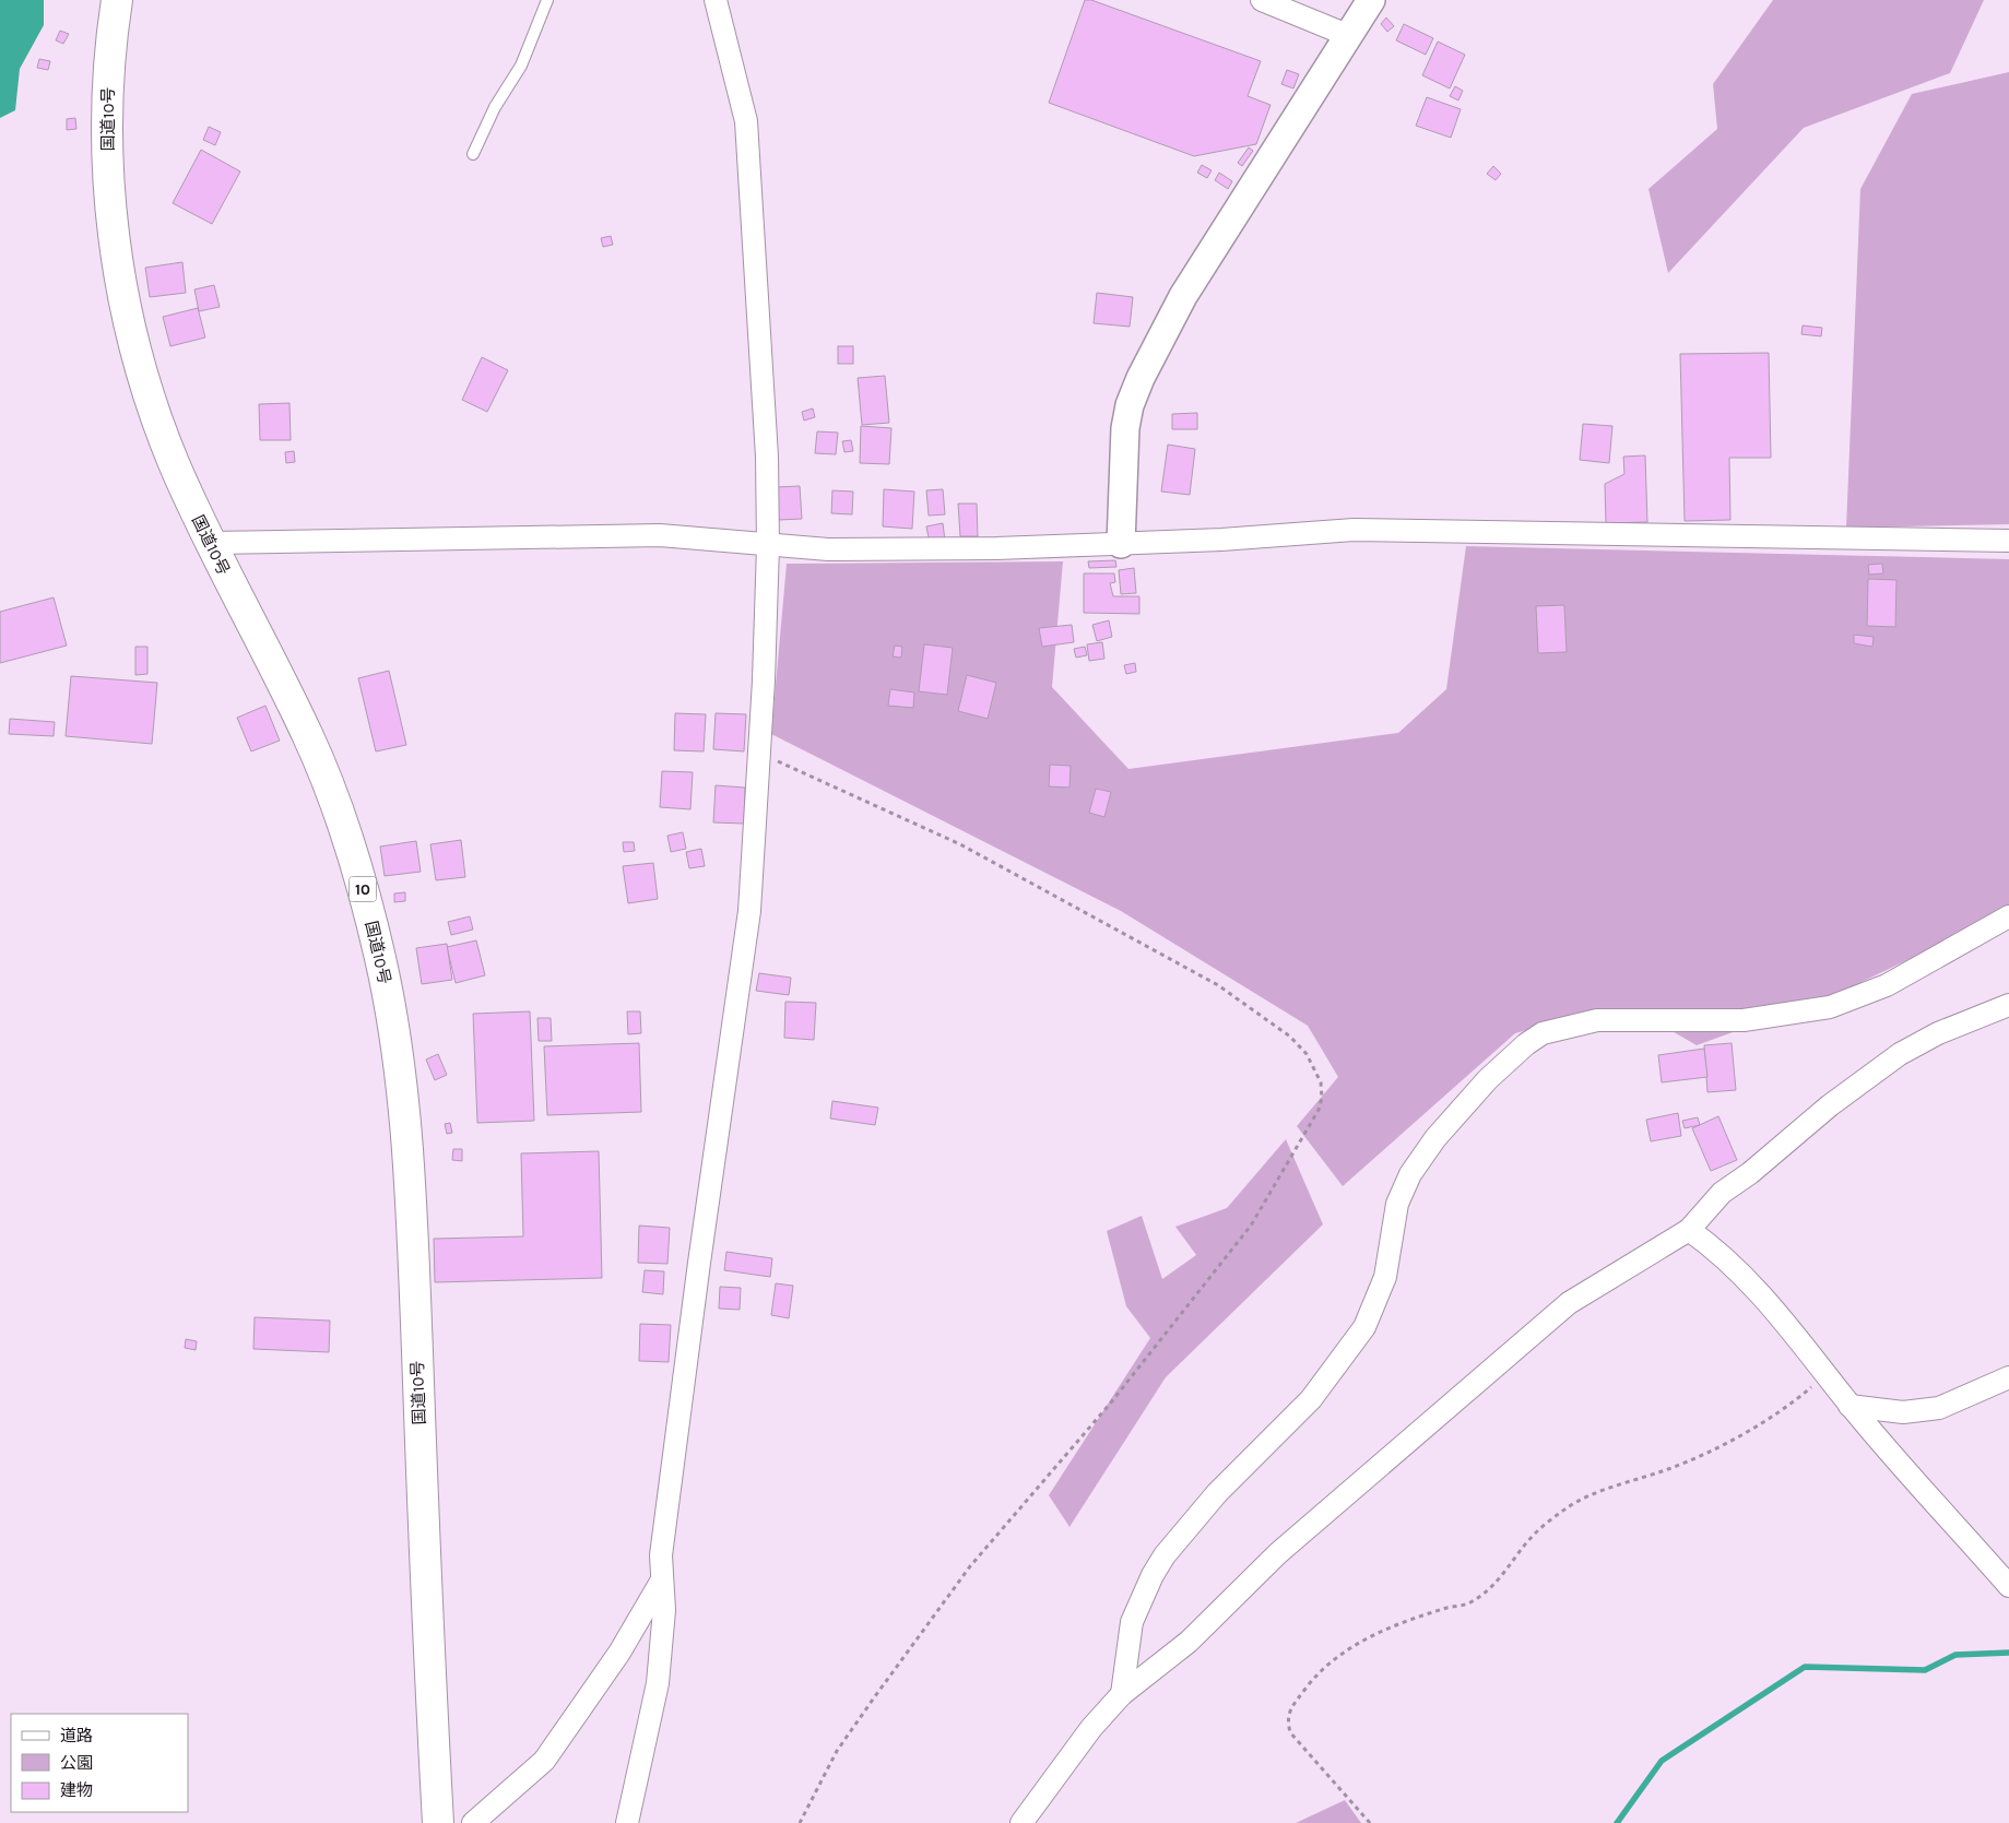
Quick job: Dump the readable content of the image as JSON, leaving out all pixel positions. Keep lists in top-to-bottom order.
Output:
{
  "streets": {
    "highway": ["国道10号", "10"]
  },
  "legend": ["道路", "公園", "建物"]
}
